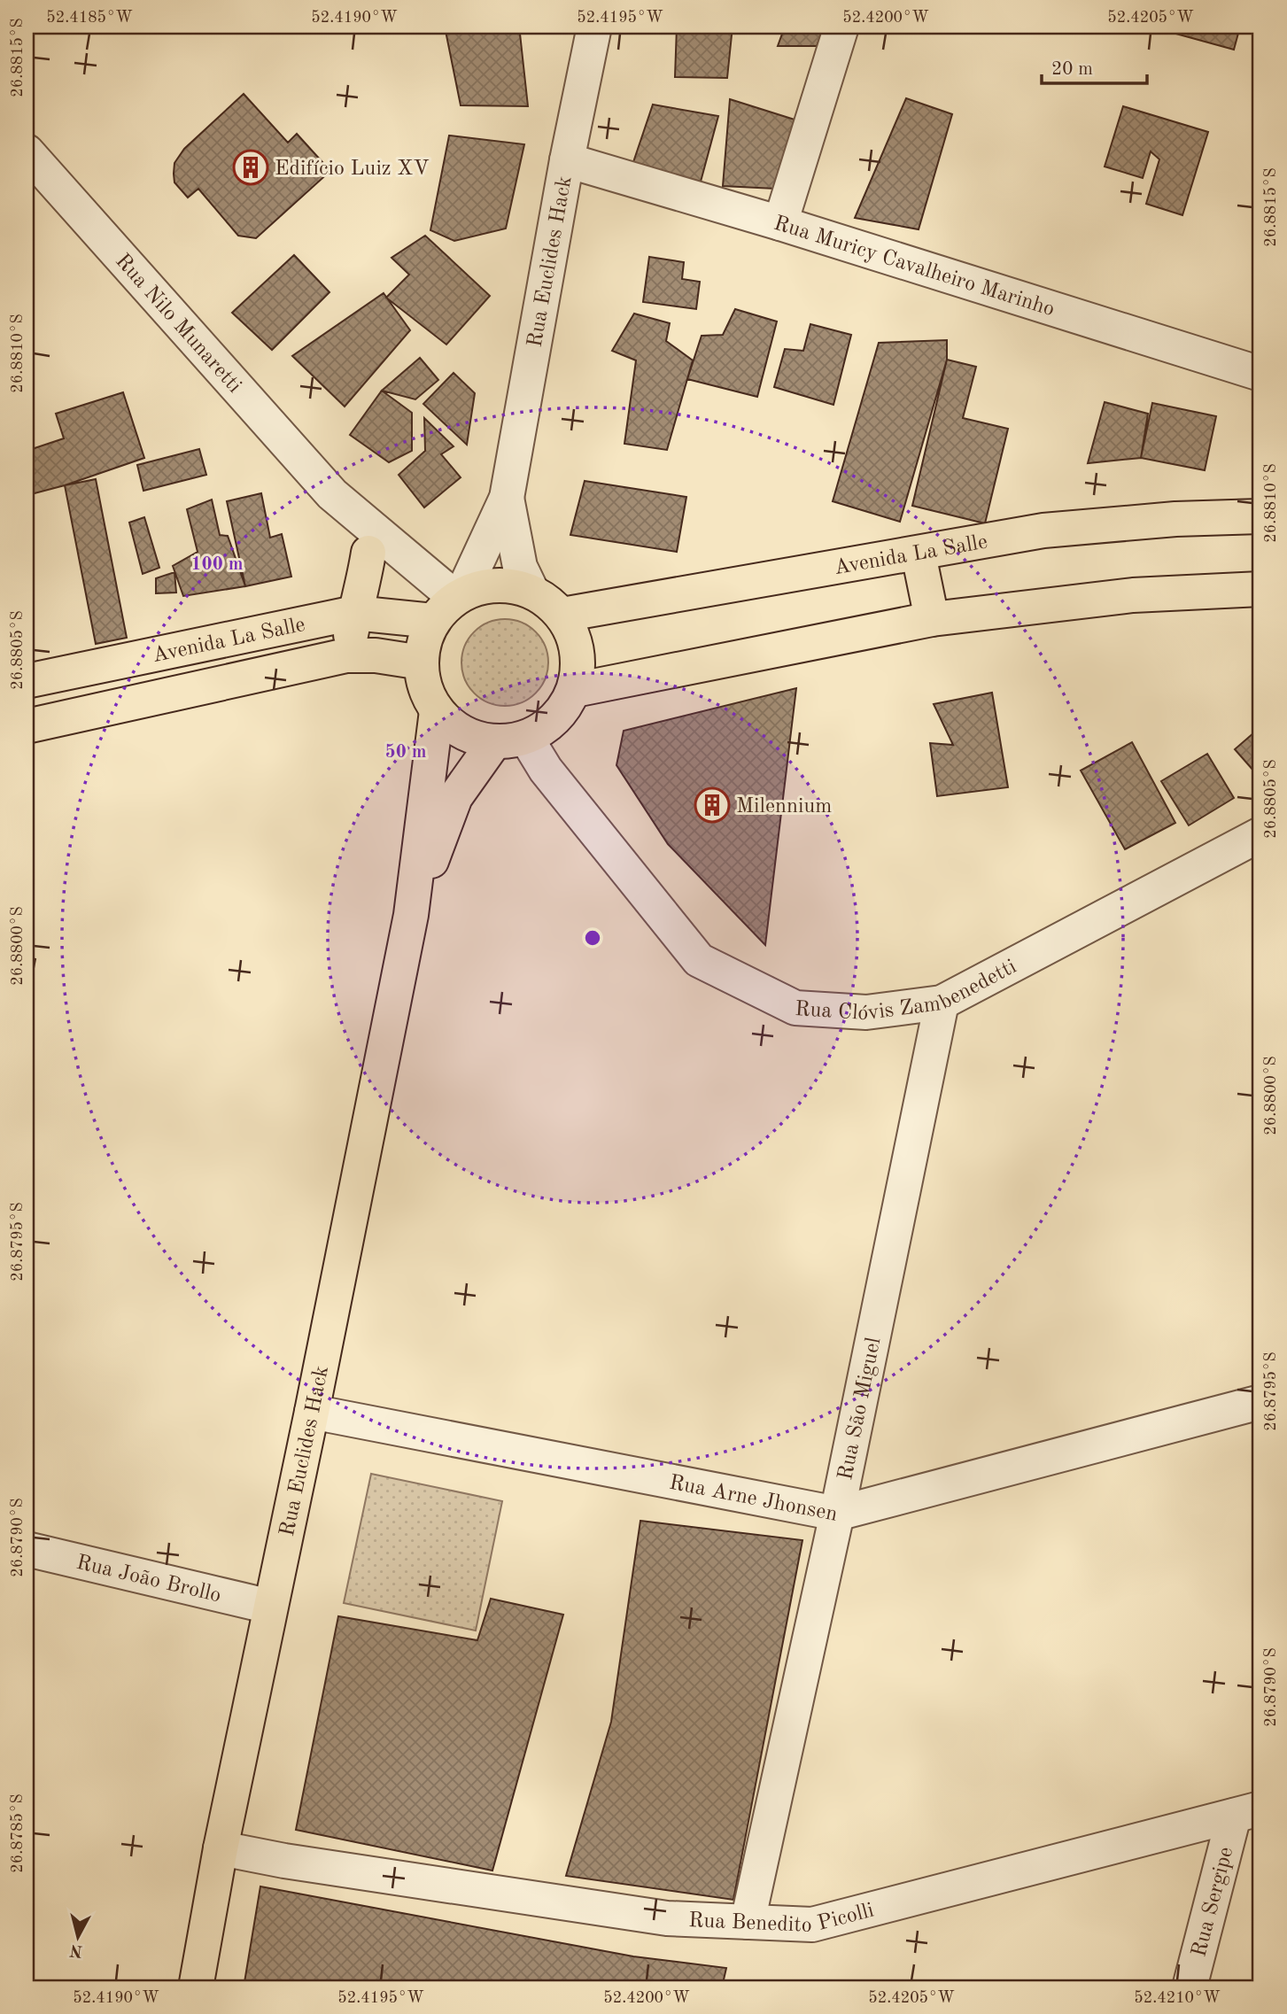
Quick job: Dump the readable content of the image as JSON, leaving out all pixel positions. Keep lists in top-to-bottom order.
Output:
{
  "streets": {
    "main road": ["Rua Euclides Hack", "Avenida La Salle"],
    "street": [
      "Rua Muricy Cavalheiro Marinho",
      "Rua Nilo Munaretti",
      "Rua Clóvis Zambenedetti",
      "Rua São Miguel",
      "Rua Arne Jhonsen",
      "Rua João Brollo",
      "Rua Sergipe",
      "Rua Benedito Picolli"
    ]
  },
  "crossings": [
    ["Rua Euclides Hack", "Rua Muricy Cavalheiro Marinho"],
    ["Rua Euclides Hack", "Rua Nilo Munaretti"],
    ["Rua Euclides Hack", "Avenida La Salle"],
    ["Rua Euclides Hack", "Rua Clóvis Zambenedetti"],
    ["Rua Euclides Hack", "Rua Arne Jhonsen"],
    ["Rua Euclides Hack", "Rua João Brollo"],
    ["Rua Euclides Hack", "Rua Benedito Picolli"],
    ["Rua Nilo Munaretti", "Avenida La Salle"],
    ["Rua Nilo Munaretti", "Rua Clóvis Zambenedetti"],
    ["Avenida La Salle", "Rua Clóvis Zambenedetti"],
    ["Rua Clóvis Zambenedetti", "Rua São Miguel"],
    ["Rua São Miguel", "Rua Arne Jhonsen"],
    ["Rua São Miguel", "Rua Benedito Picolli"],
    ["Rua Sergipe", "Rua Benedito Picolli"]
  ],
  "places": {
    "building": ["Edifício Luiz XV", "Milennium"]
  },
  "scale_bar": "20 m",
  "north": "bottom",
  "coordinates": [
    "52.4185°W",
    "52.4190°W",
    "52.4195°W",
    "52.4200°W",
    "52.4205°W",
    "26.8815°S",
    "26.8810°S",
    "26.8805°S",
    "26.8800°S",
    "26.8795°S",
    "26.8790°S",
    "26.8785°S",
    "52.4210°W"
  ],
  "rings": ["100 m", "50 m"]
}
